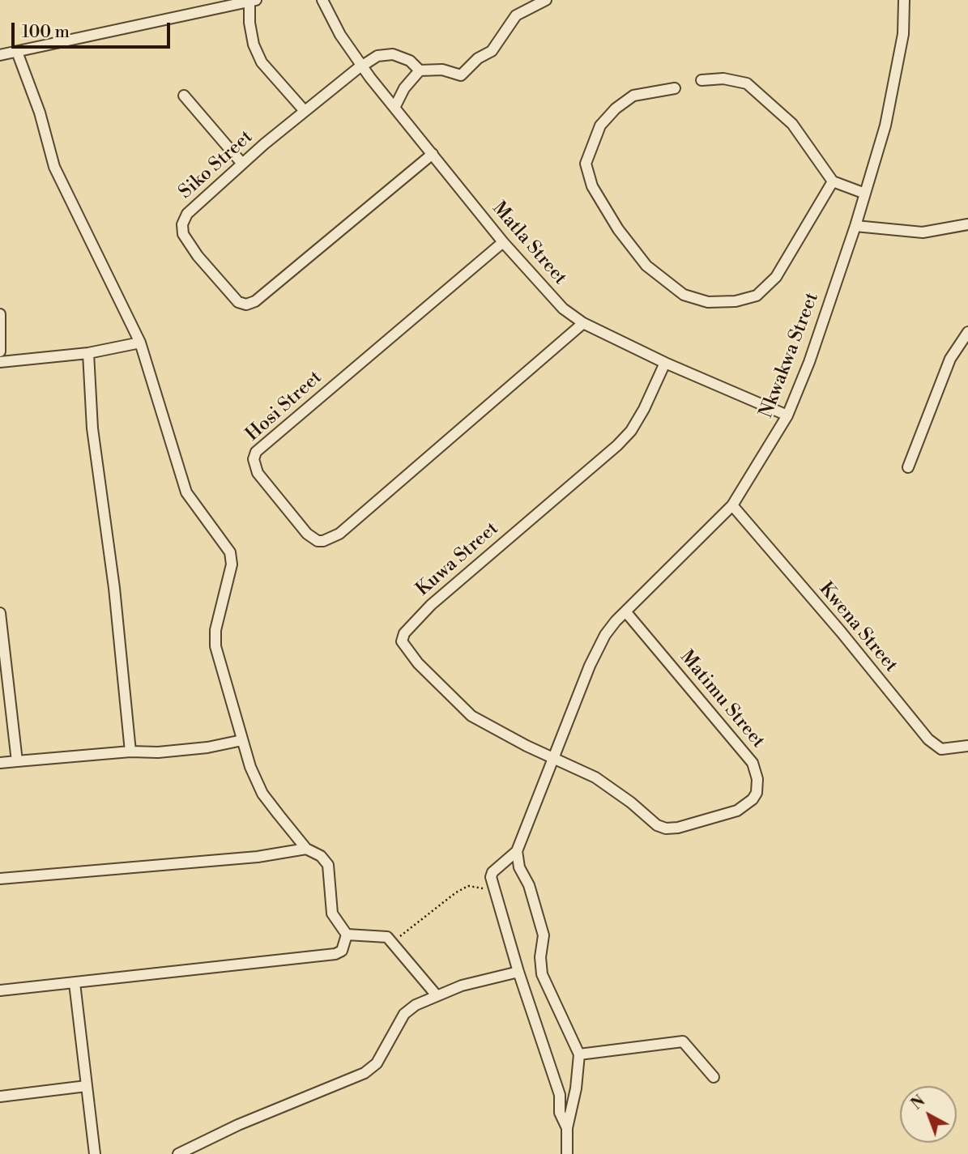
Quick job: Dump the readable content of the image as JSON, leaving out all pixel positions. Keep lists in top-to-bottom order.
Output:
{
  "streets": {
    "street": [
      "Siko Street",
      "Matla Street",
      "Nkwakwa Street",
      "Hosi Street",
      "Kuwa Street",
      "Kwena Street",
      "Matimu Street"
    ]
  },
  "crossings": [
    ["Siko Street", "Matla Street"],
    ["Matla Street", "Nkwakwa Street"],
    ["Matla Street", "Hosi Street"],
    ["Matla Street", "Kuwa Street"],
    ["Nkwakwa Street", "Kuwa Street"],
    ["Nkwakwa Street", "Kwena Street"],
    ["Nkwakwa Street", "Matimu Street"],
    ["Kuwa Street", "Matimu Street"]
  ],
  "scale_bar": "100 m",
  "north": "top left"
}
